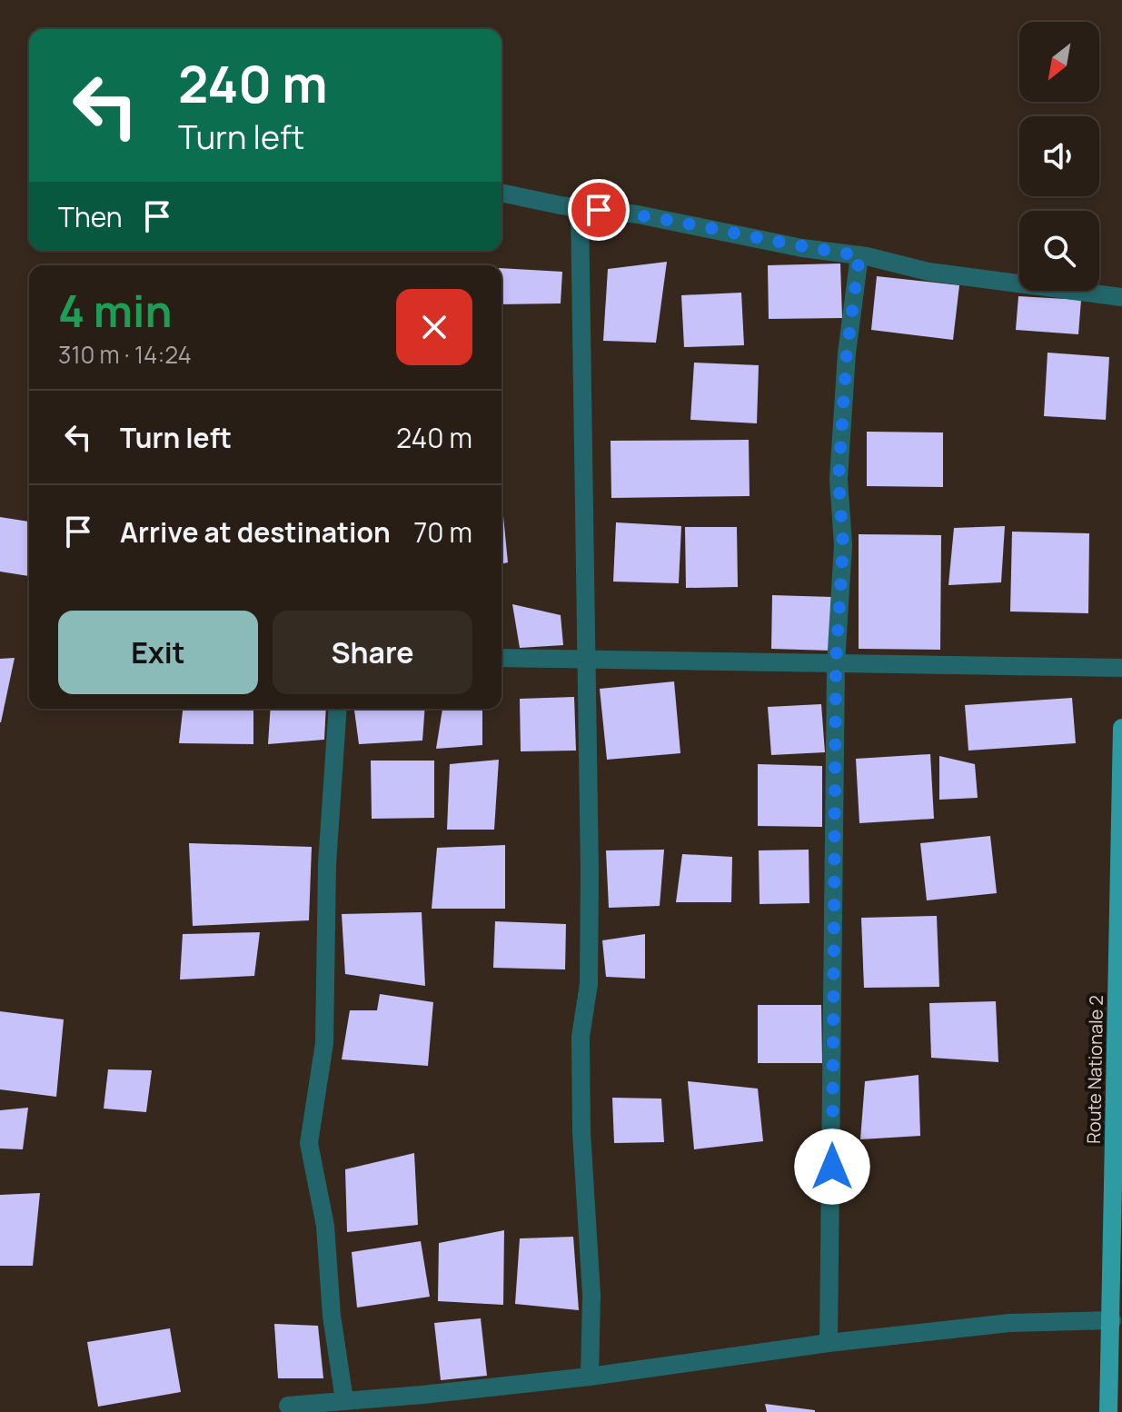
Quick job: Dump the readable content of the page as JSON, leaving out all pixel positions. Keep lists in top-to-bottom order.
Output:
{
  "streets": {
    "main road": ["Route Nationale 2"]
  },
  "north": "bottom left",
  "page": {
    "turn": ["240 m", "Turn left"],
    "then": "Then",
    "heading": ["4 min", "310 m · 14:24"],
    "list": [
      {
        "name": "Turn left",
        "value": "240 m"
      },
      {
        "name": "Arrive at destination",
        "value": "70 m"
      }
    ],
    "buttons": ["Exit", "Share"]
  }
}
